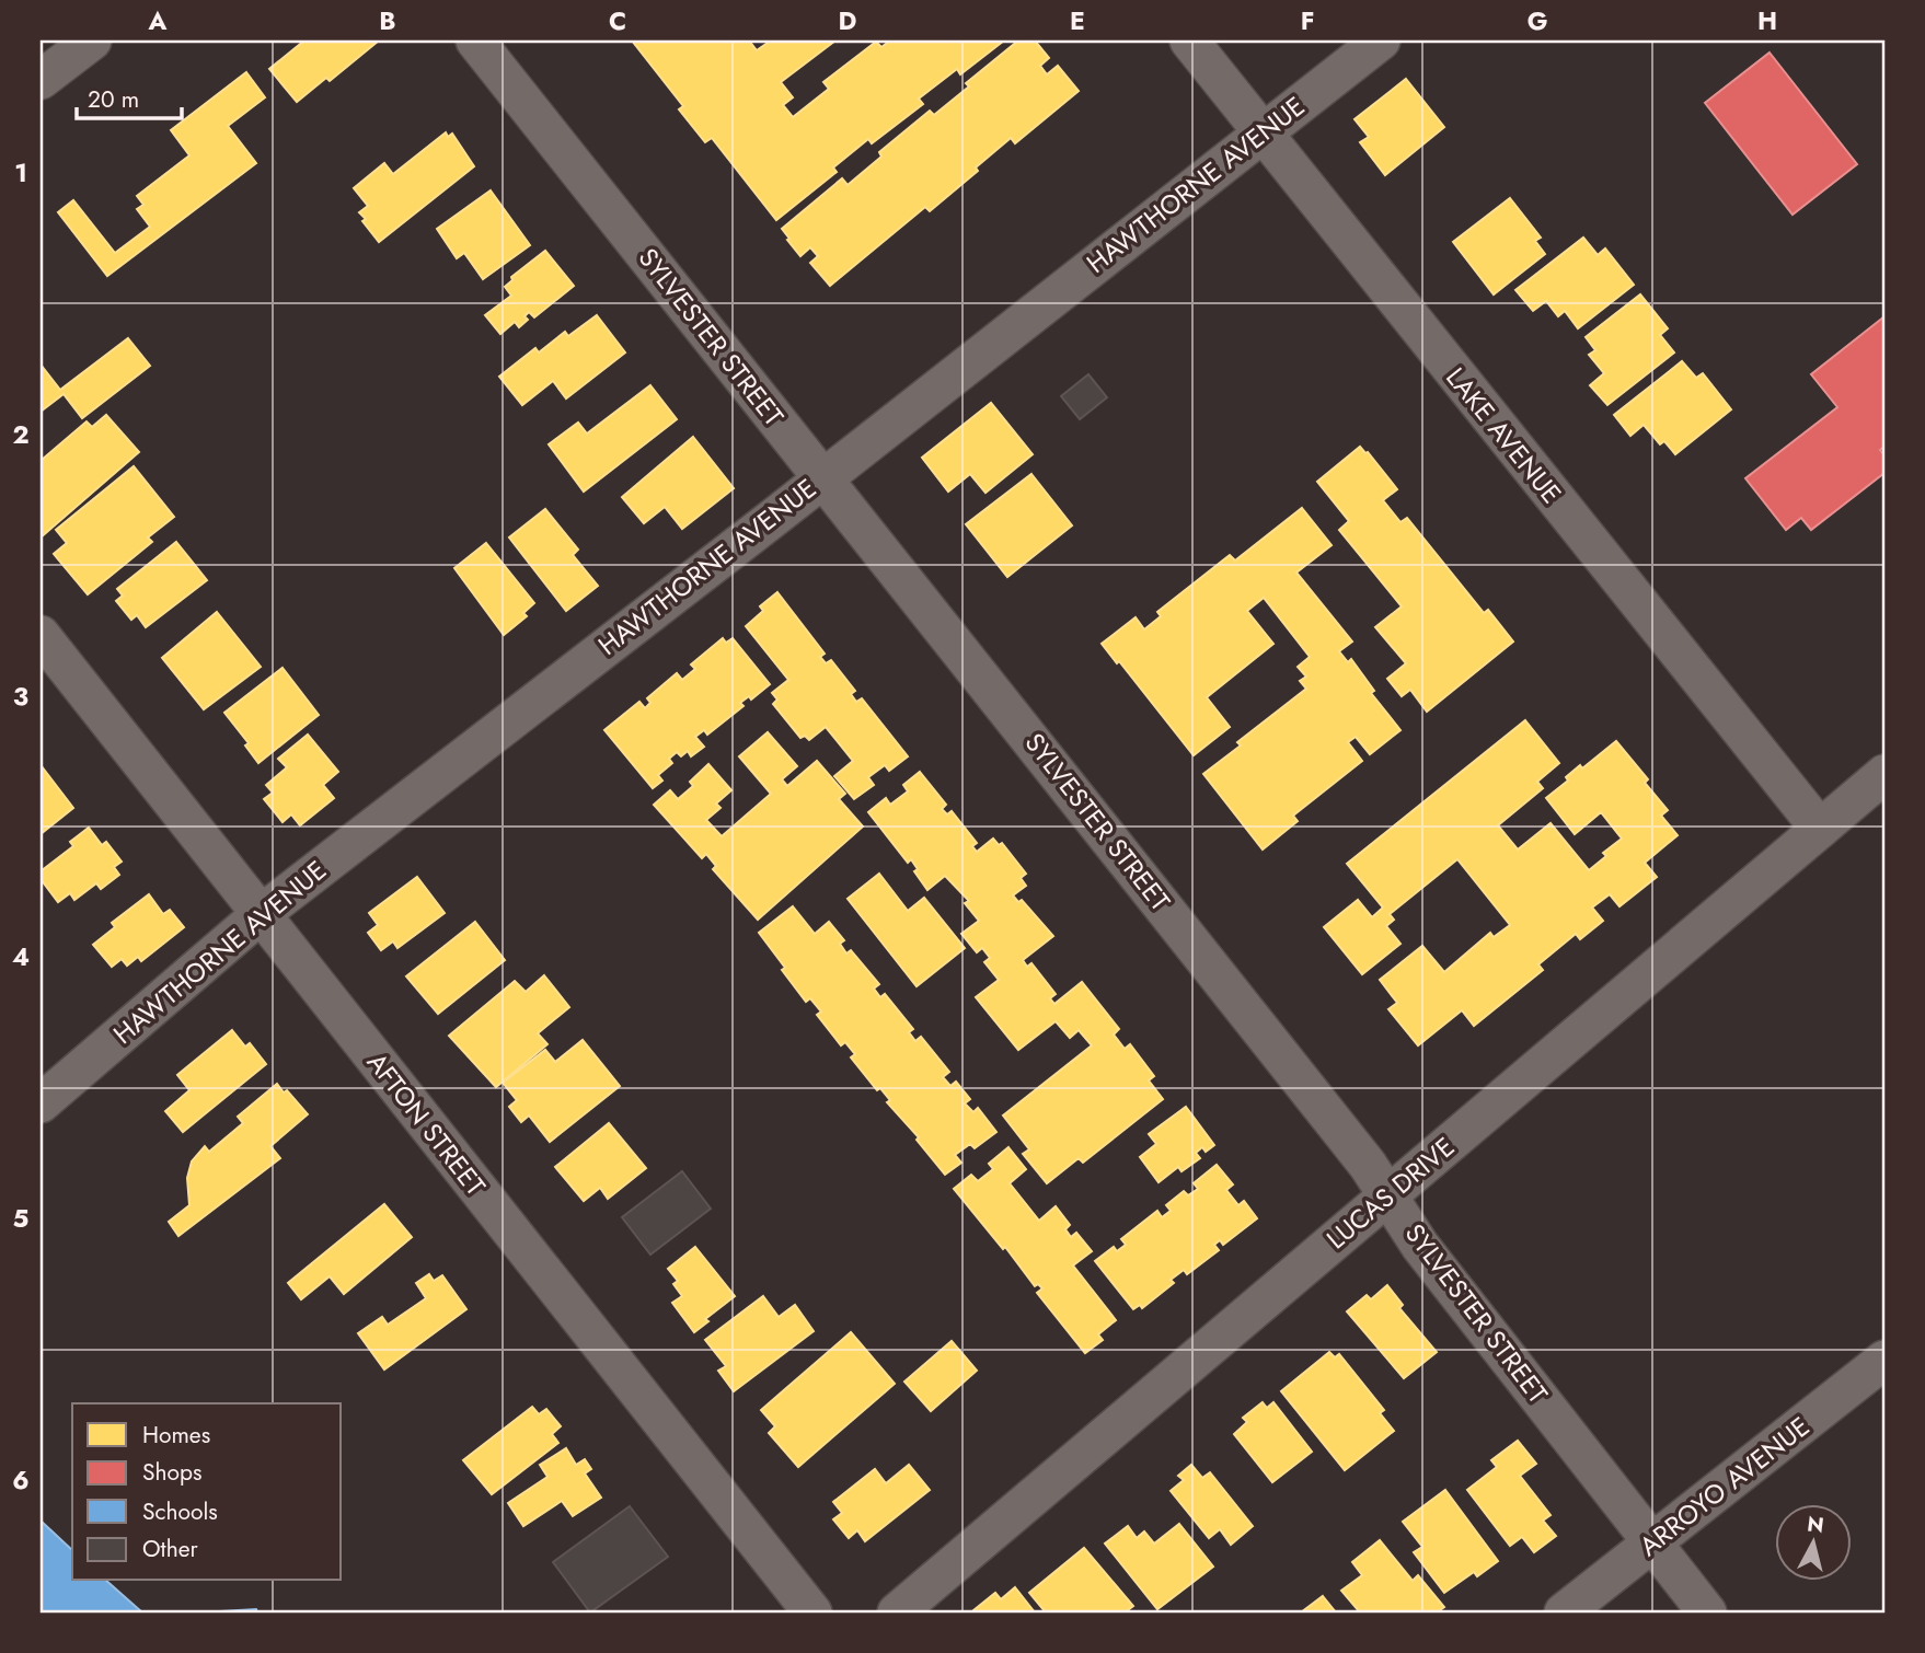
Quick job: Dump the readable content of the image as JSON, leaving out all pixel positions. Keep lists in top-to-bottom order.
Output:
{
  "streets": {
    "street": [
      "HAWTHORNE AVENUE",
      "SYLVESTER STREET",
      "LAKE AVENUE",
      "AFTON STREET",
      "LUCAS DRIVE",
      "ARROYO AVENUE"
    ]
  },
  "crossings": [
    ["HAWTHORNE AVENUE", "SYLVESTER STREET"],
    ["HAWTHORNE AVENUE", "LAKE AVENUE"],
    ["HAWTHORNE AVENUE", "AFTON STREET"],
    ["SYLVESTER STREET", "LUCAS DRIVE"],
    ["SYLVESTER STREET", "ARROYO AVENUE"],
    ["LAKE AVENUE", "LUCAS DRIVE"]
  ],
  "legend": [
    "Homes",
    "Shops",
    "Schools",
    "Other"
  ],
  "scale_bar": "20 m",
  "north": "top",
  "grid": {
    "columns": [
      "A",
      "B",
      "C",
      "D",
      "E",
      "F",
      "G",
      "H"
    ],
    "rows": [
      "1",
      "2",
      "3",
      "4",
      "5",
      "6"
    ]
  }
}
